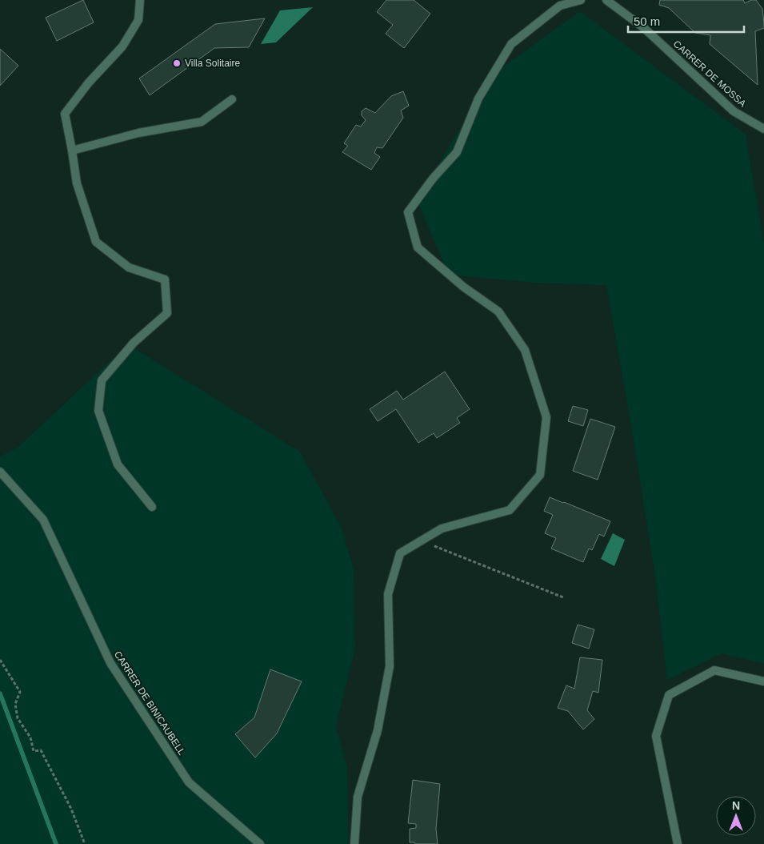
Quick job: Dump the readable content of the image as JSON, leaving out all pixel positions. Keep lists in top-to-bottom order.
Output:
{
  "streets": {
    "street": ["CARRER DE MOSSA", "CARRER DE BINICAUBELL"]
  },
  "places": ["Villa Solitaire"],
  "scale_bar": "50 m",
  "north": "top"
}
